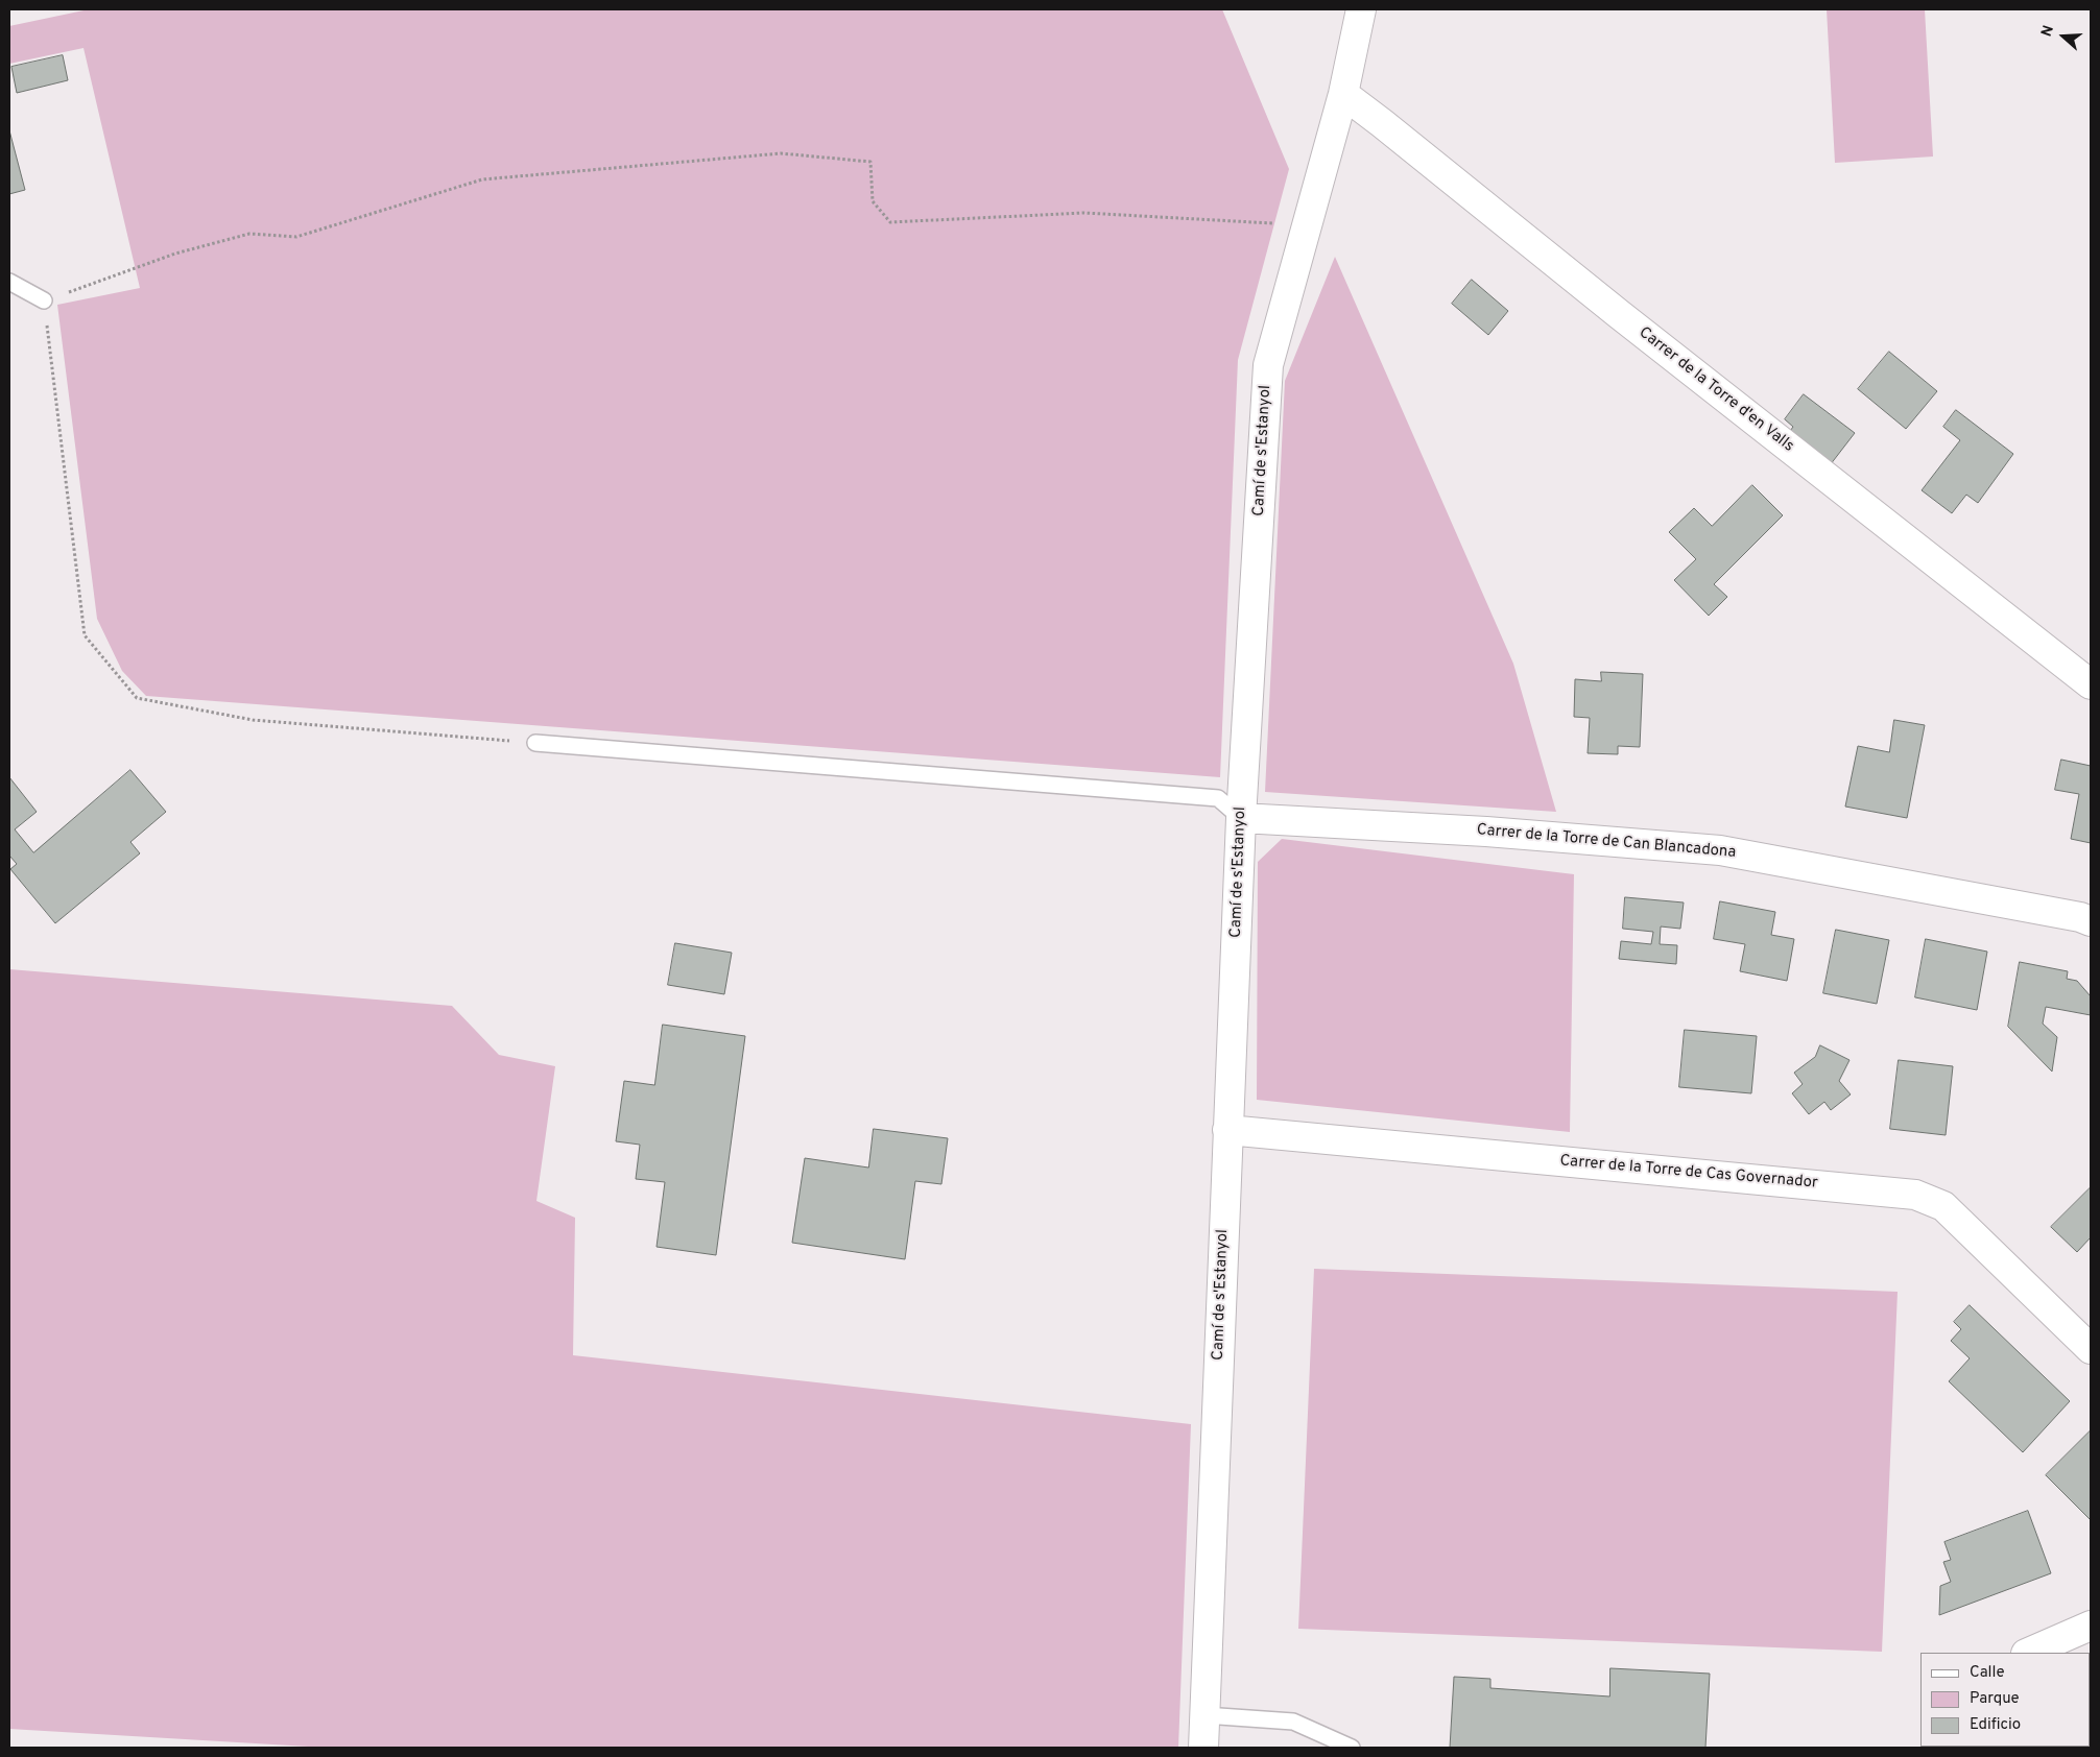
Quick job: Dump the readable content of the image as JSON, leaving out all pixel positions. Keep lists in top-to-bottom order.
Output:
{
  "streets": {
    "street": [
      "Carrer de la Torre d'en Valls",
      "Camí de s'Estanyol",
      "Carrer de la Torre de Can Blancadona",
      "Carrer de la Torre de Cas Governador"
    ]
  },
  "crossings": [
    ["Carrer de la Torre d'en Valls", "Camí de s'Estanyol"],
    ["Camí de s'Estanyol", "Carrer de la Torre de Can Blancadona"],
    ["Camí de s'Estanyol", "Carrer de la Torre de Cas Governador"]
  ],
  "legend": ["Calle", "Parque", "Edificio"],
  "north": "left"
}
